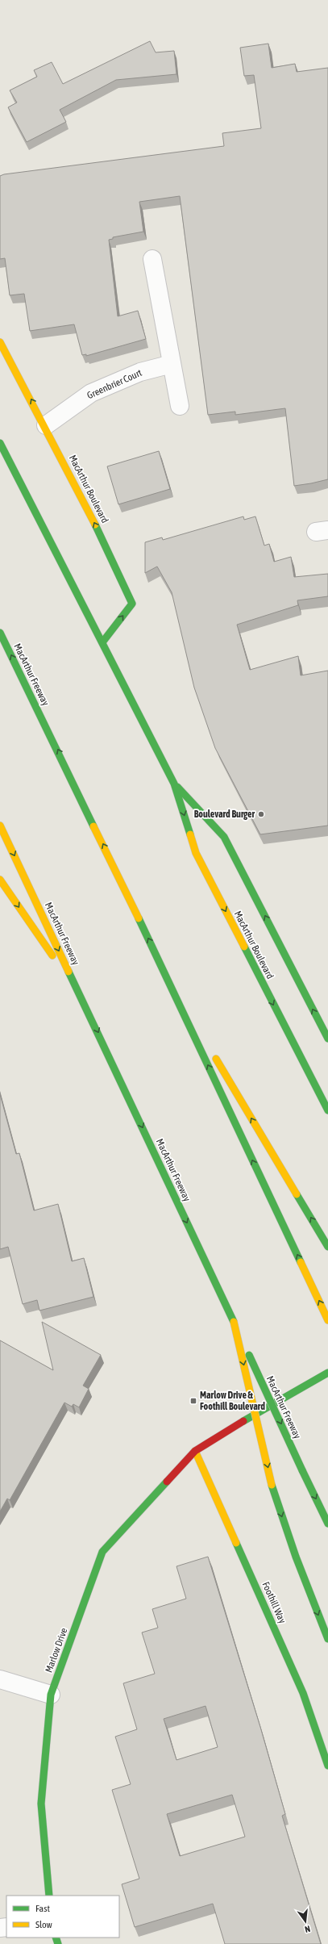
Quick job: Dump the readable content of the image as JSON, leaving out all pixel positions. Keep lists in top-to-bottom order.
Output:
{
  "streets": {
    "main road": [
      "MacArthur Boulevard",
      "MacArthur Freeway",
      "Foothill Way",
      "Marlow Drive"
    ],
    "street": ["Greenbrier Court"]
  },
  "crossings": [
    ["Greenbrier Court", "MacArthur Boulevard"],
    ["Foothill Way", "Marlow Drive"]
  ],
  "places": {
    "other": ["Boulevard Burger"],
    "transit": ["Marlow Drive & Foothill Boulevard"]
  },
  "legend": ["Fast", "Slow"],
  "north": "bottom"
}
